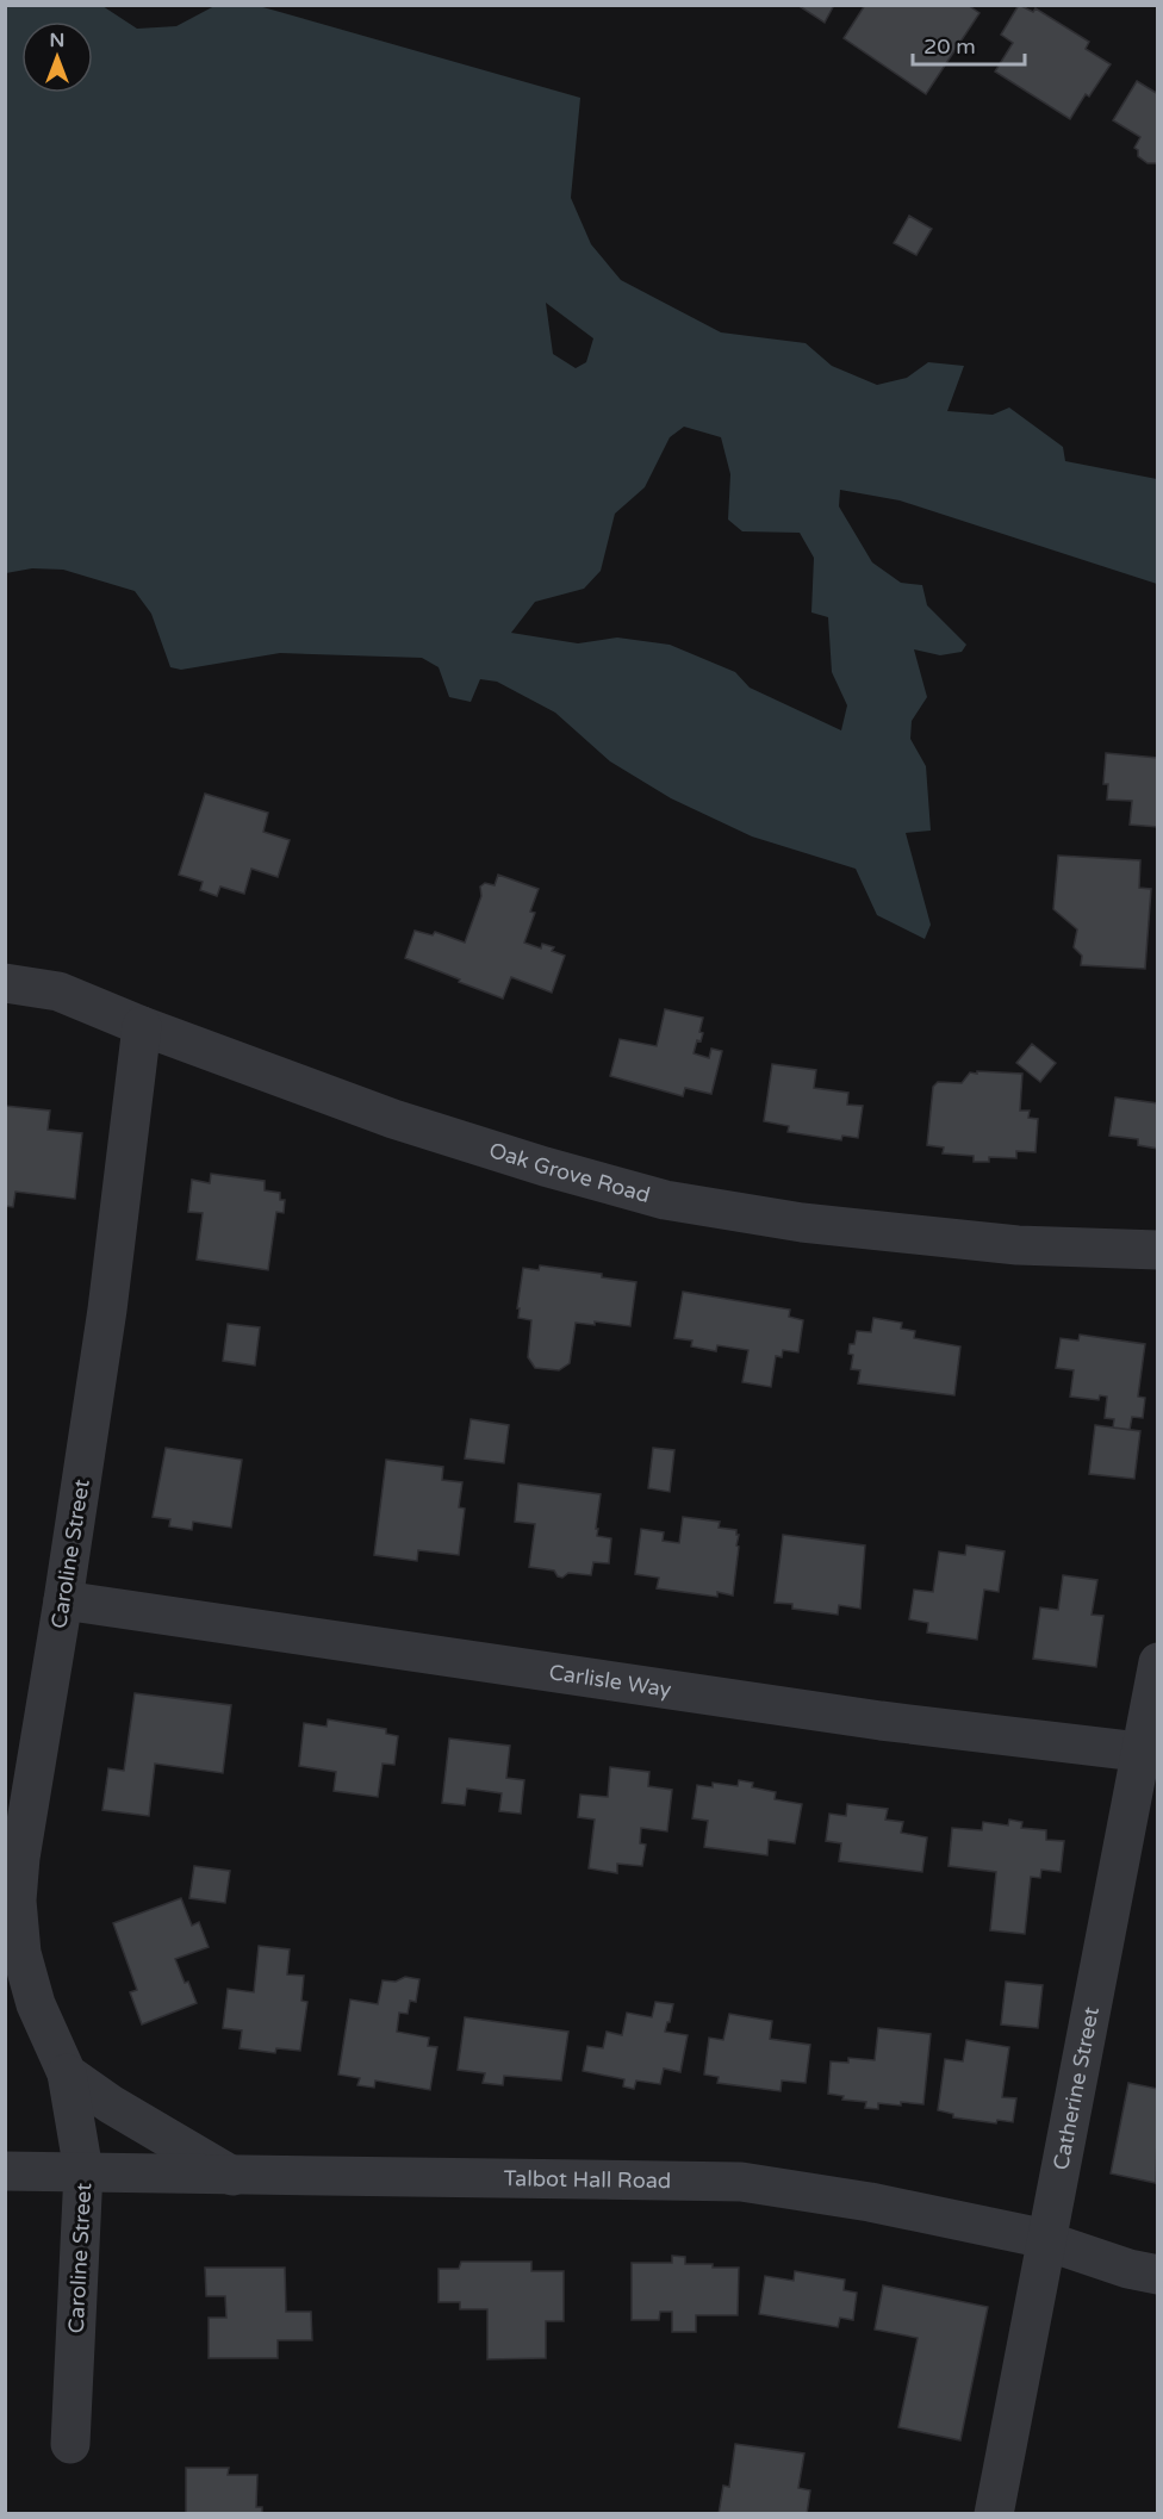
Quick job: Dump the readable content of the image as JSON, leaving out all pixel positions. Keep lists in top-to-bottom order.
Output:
{
  "streets": {
    "street": [
      "Oak Grove Road",
      "Caroline Street",
      "Carlisle Way",
      "Catherine Street",
      "Talbot Hall Road"
    ]
  },
  "crossings": [
    ["Oak Grove Road", "Caroline Street"],
    ["Caroline Street", "Carlisle Way"],
    ["Caroline Street", "Talbot Hall Road"],
    ["Carlisle Way", "Catherine Street"],
    ["Catherine Street", "Talbot Hall Road"]
  ],
  "scale_bar": "20 m",
  "north": "top"
}
